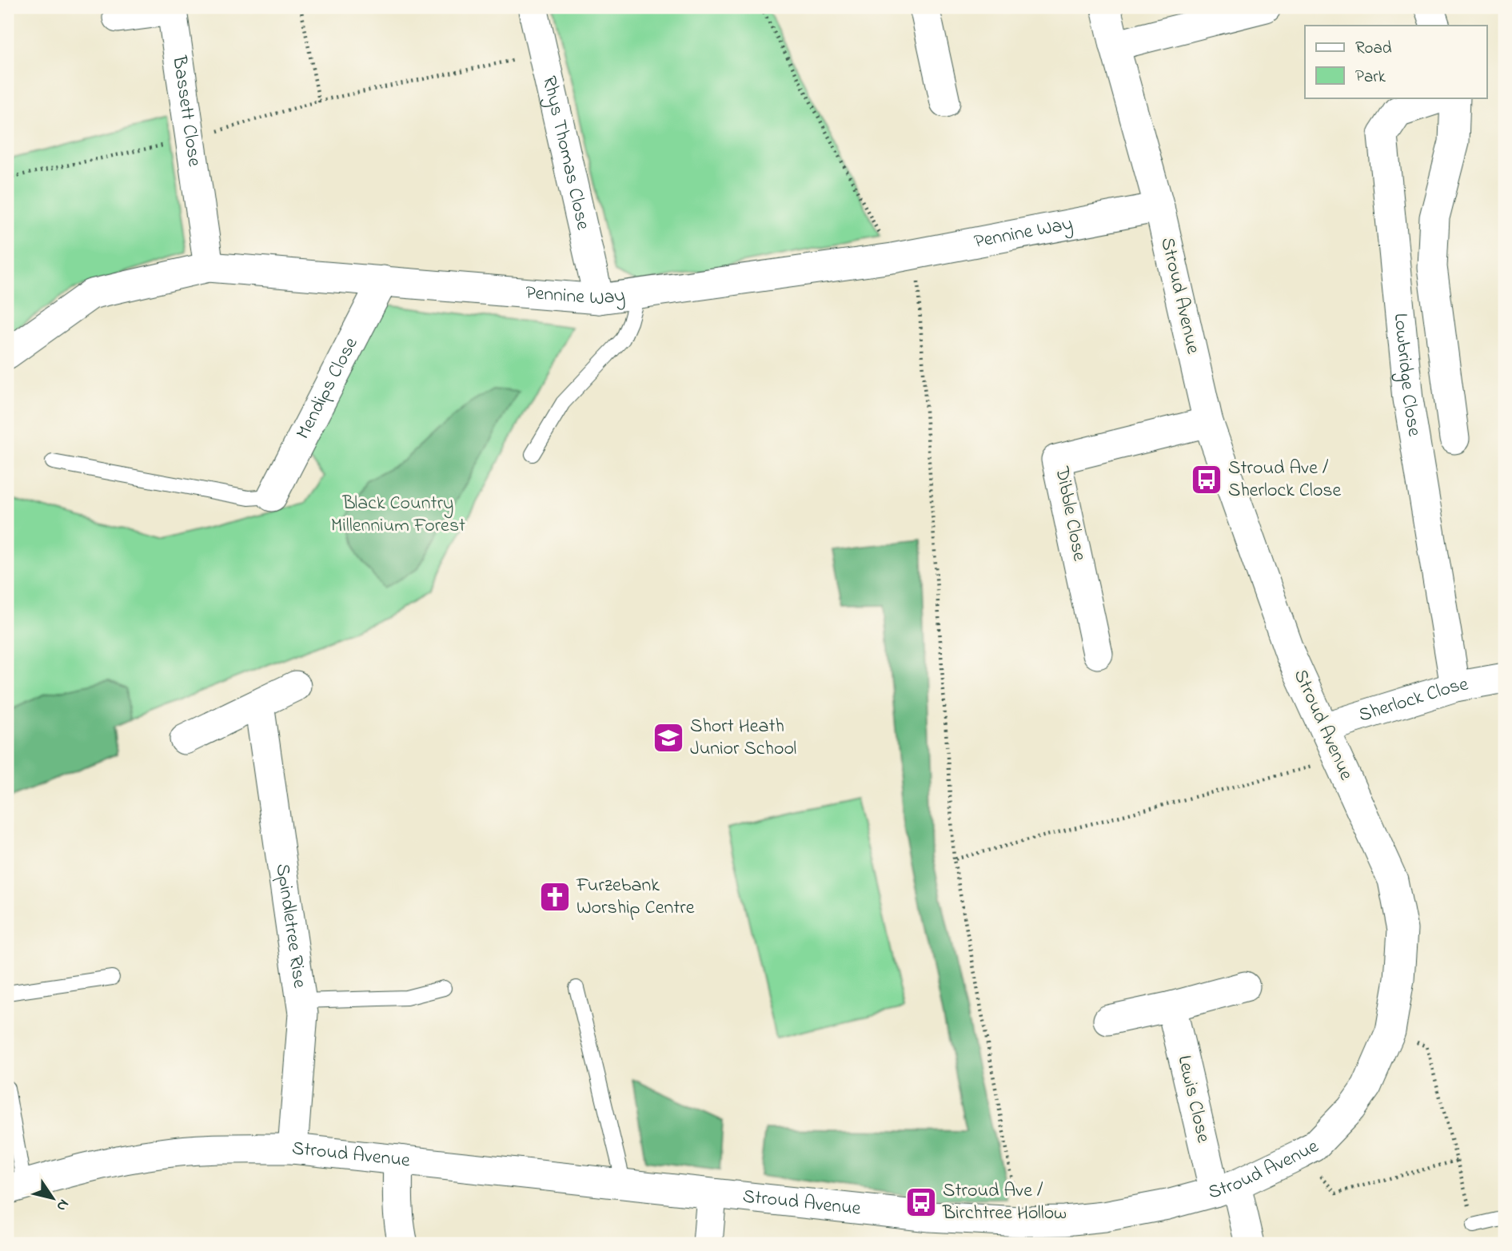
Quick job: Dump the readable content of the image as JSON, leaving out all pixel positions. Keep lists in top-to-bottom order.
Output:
{
  "streets": {
    "street": [
      "Bassett Close",
      "Rhys Thomas Close",
      "Pennine Way",
      "Stroud Avenue",
      "Lowbridge Close",
      "Mendips Close",
      "Dibble Close",
      "Sherlock Close",
      "Spindletree Rise",
      "Lewis Close"
    ]
  },
  "crossings": [
    ["Bassett Close", "Pennine Way"],
    ["Rhys Thomas Close", "Pennine Way"],
    ["Pennine Way", "Stroud Avenue"],
    ["Pennine Way", "Mendips Close"],
    ["Stroud Avenue", "Dibble Close"],
    ["Stroud Avenue", "Sherlock Close"],
    ["Stroud Avenue", "Spindletree Rise"],
    ["Stroud Avenue", "Lewis Close"],
    ["Lowbridge Close", "Sherlock Close"]
  ],
  "parks": ["Black Country Millennium Forest"],
  "places": {
    "bus stop": ["Stroud Ave / Sherlock Close", "Stroud Ave / Birchtree Hollow"],
    "school or university": ["Short Heath Junior School"],
    "church": ["Furzebank Worship Centre"]
  },
  "legend": ["Road", "Park"],
  "north": "bottom right"
}
